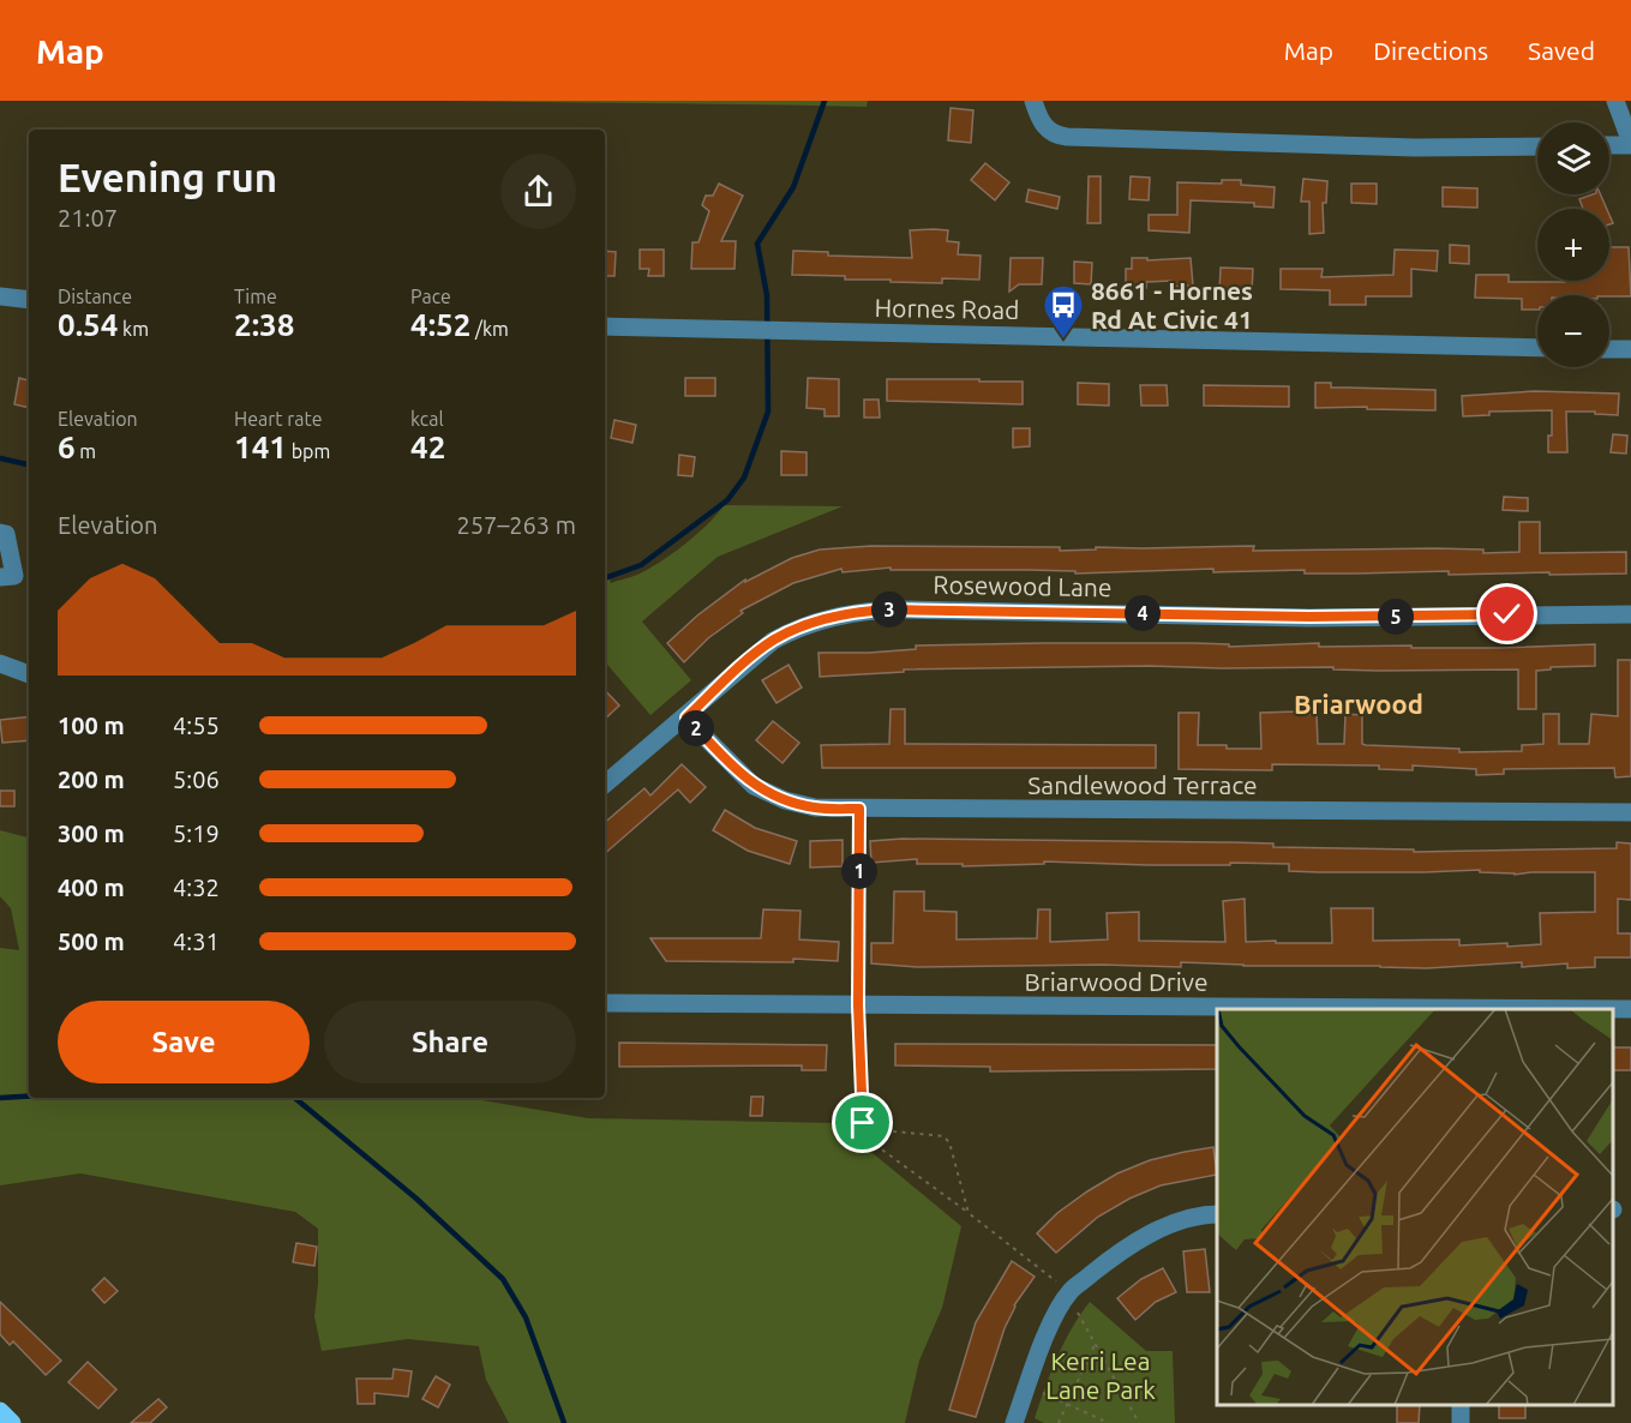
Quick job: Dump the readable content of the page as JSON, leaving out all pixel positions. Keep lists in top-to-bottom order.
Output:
{
  "streets": {
    "street": [
      "Hornes Road",
      "Rosewood Lane",
      "Sandlewood Terrace",
      "Briarwood Drive"
    ]
  },
  "crossings": [
    ["Rosewood Lane", "Sandlewood Terrace"]
  ],
  "districts": ["Briarwood"],
  "parks": ["Kerri Lea Lane Park"],
  "places": {
    "bus stop": ["8661 - Hornes Rd At Civic 41"]
  },
  "page": {
    "header": "Map",
    "nav": ["Map", "Directions", "Saved"],
    "map_buttons": ["+", "−"],
    "heading": ["Evening run", "21:07"],
    "stats": [
      ["Distance", "0.54 km"],
      ["Time", "2:38"],
      ["Pace", "4:52 /km"],
      ["Elevation", "6 m"],
      ["Heart rate", "141 bpm"],
      ["kcal", "42"]
    ],
    "chart": ["Elevation", "257–263 m"],
    "pins": [
      "3",
      "4",
      "5",
      "2",
      "1"
    ],
    "list": [
      {
        "name": "100 m",
        "note": "4:55"
      },
      {
        "name": "200 m",
        "note": "5:06"
      },
      {
        "name": "300 m",
        "note": "5:19"
      },
      {
        "name": "400 m",
        "note": "4:32"
      },
      {
        "name": "500 m",
        "note": "4:31"
      }
    ],
    "buttons": ["Save", "Share"]
  }
}
